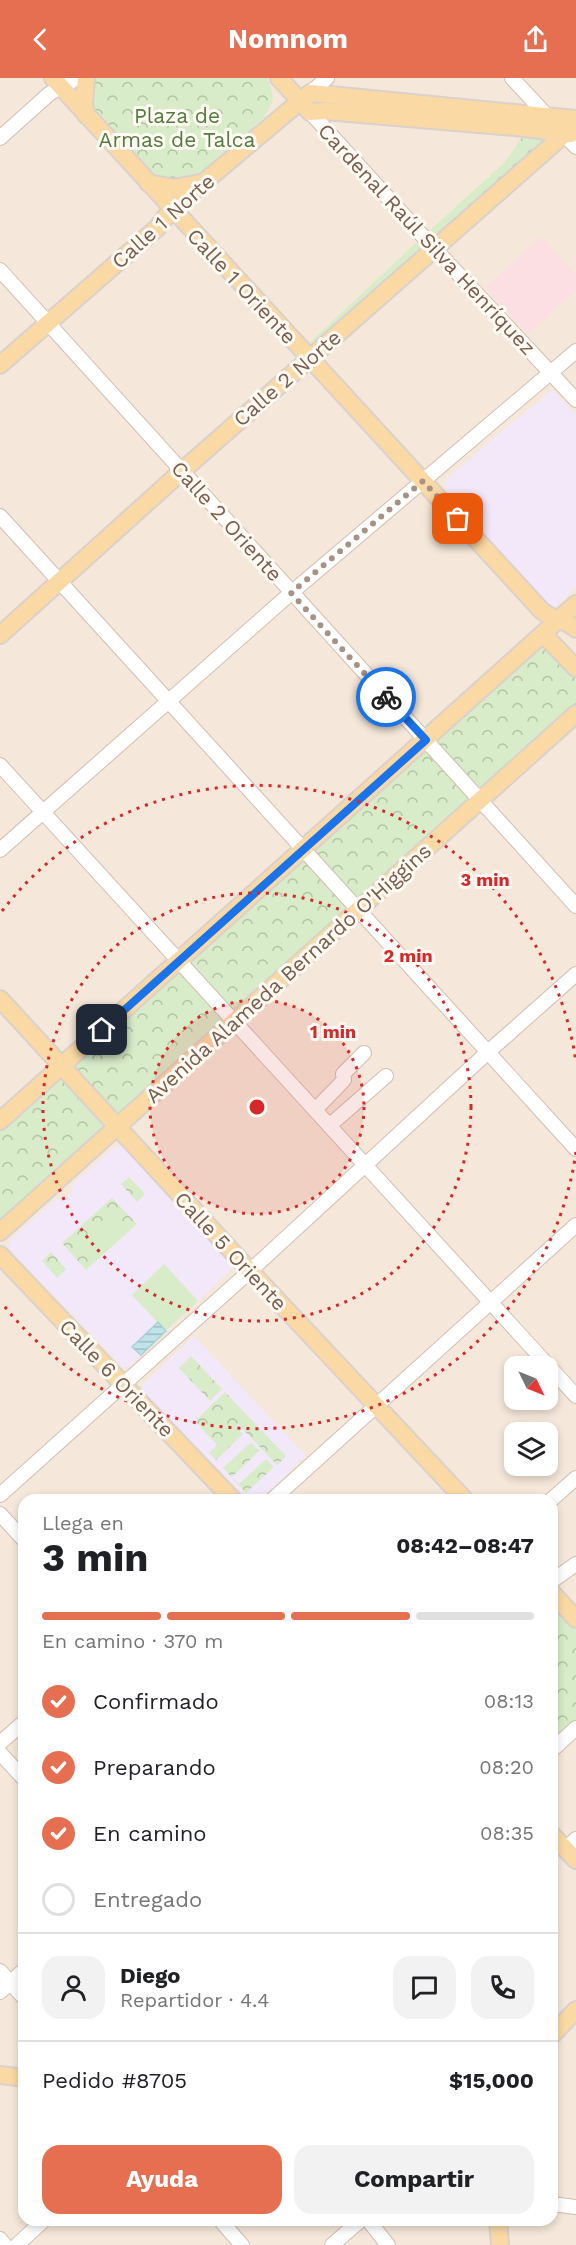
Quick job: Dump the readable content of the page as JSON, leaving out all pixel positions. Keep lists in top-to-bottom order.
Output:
{
  "streets": {
    "main road": [
      "Calle 1 Norte",
      "Cardenal Raúl Silva Henríquez",
      "Calle 1 Oriente",
      "Calle 2 Norte",
      "Avenida Alameda Bernardo O'Higgins",
      "Calle 5 Oriente",
      "Calle 6 Oriente"
    ],
    "street": ["Calle 2 Oriente"]
  },
  "crossings": [
    ["Calle 1 Norte", "Cardenal Raúl Silva Henríquez"],
    ["Calle 1 Norte", "Calle 1 Oriente"],
    ["Calle 1 Norte", "Calle 2 Oriente"],
    ["Cardenal Raúl Silva Henríquez", "Calle 2 Norte"],
    ["Calle 1 Oriente", "Calle 2 Norte"],
    ["Calle 2 Norte", "Calle 2 Oriente"],
    ["Calle 2 Oriente", "Avenida Alameda Bernardo O'Higgins"],
    ["Avenida Alameda Bernardo O'Higgins", "Calle 5 Oriente"]
  ],
  "parks": ["Plaza de Armas de Talca"],
  "north": "bottom right",
  "page": {
    "header": "Nomnom",
    "heading": ["3 min", "Llega en", "08:42–08:47"],
    "panel": [
      "Diego",
      "Repartidor · 4.4",
      "Pedido #8705",
      "$15,000"
    ],
    "bar": "En camino · 370 m",
    "list": [
      ["Confirmado", "08:13"],
      ["Preparando", "08:20"],
      ["En camino", "08:35"],
      "Entregado"
    ],
    "buttons": ["Ayuda", "Compartir"]
  },
  "rings": ["3 min", "2 min", "1 min"]
}
